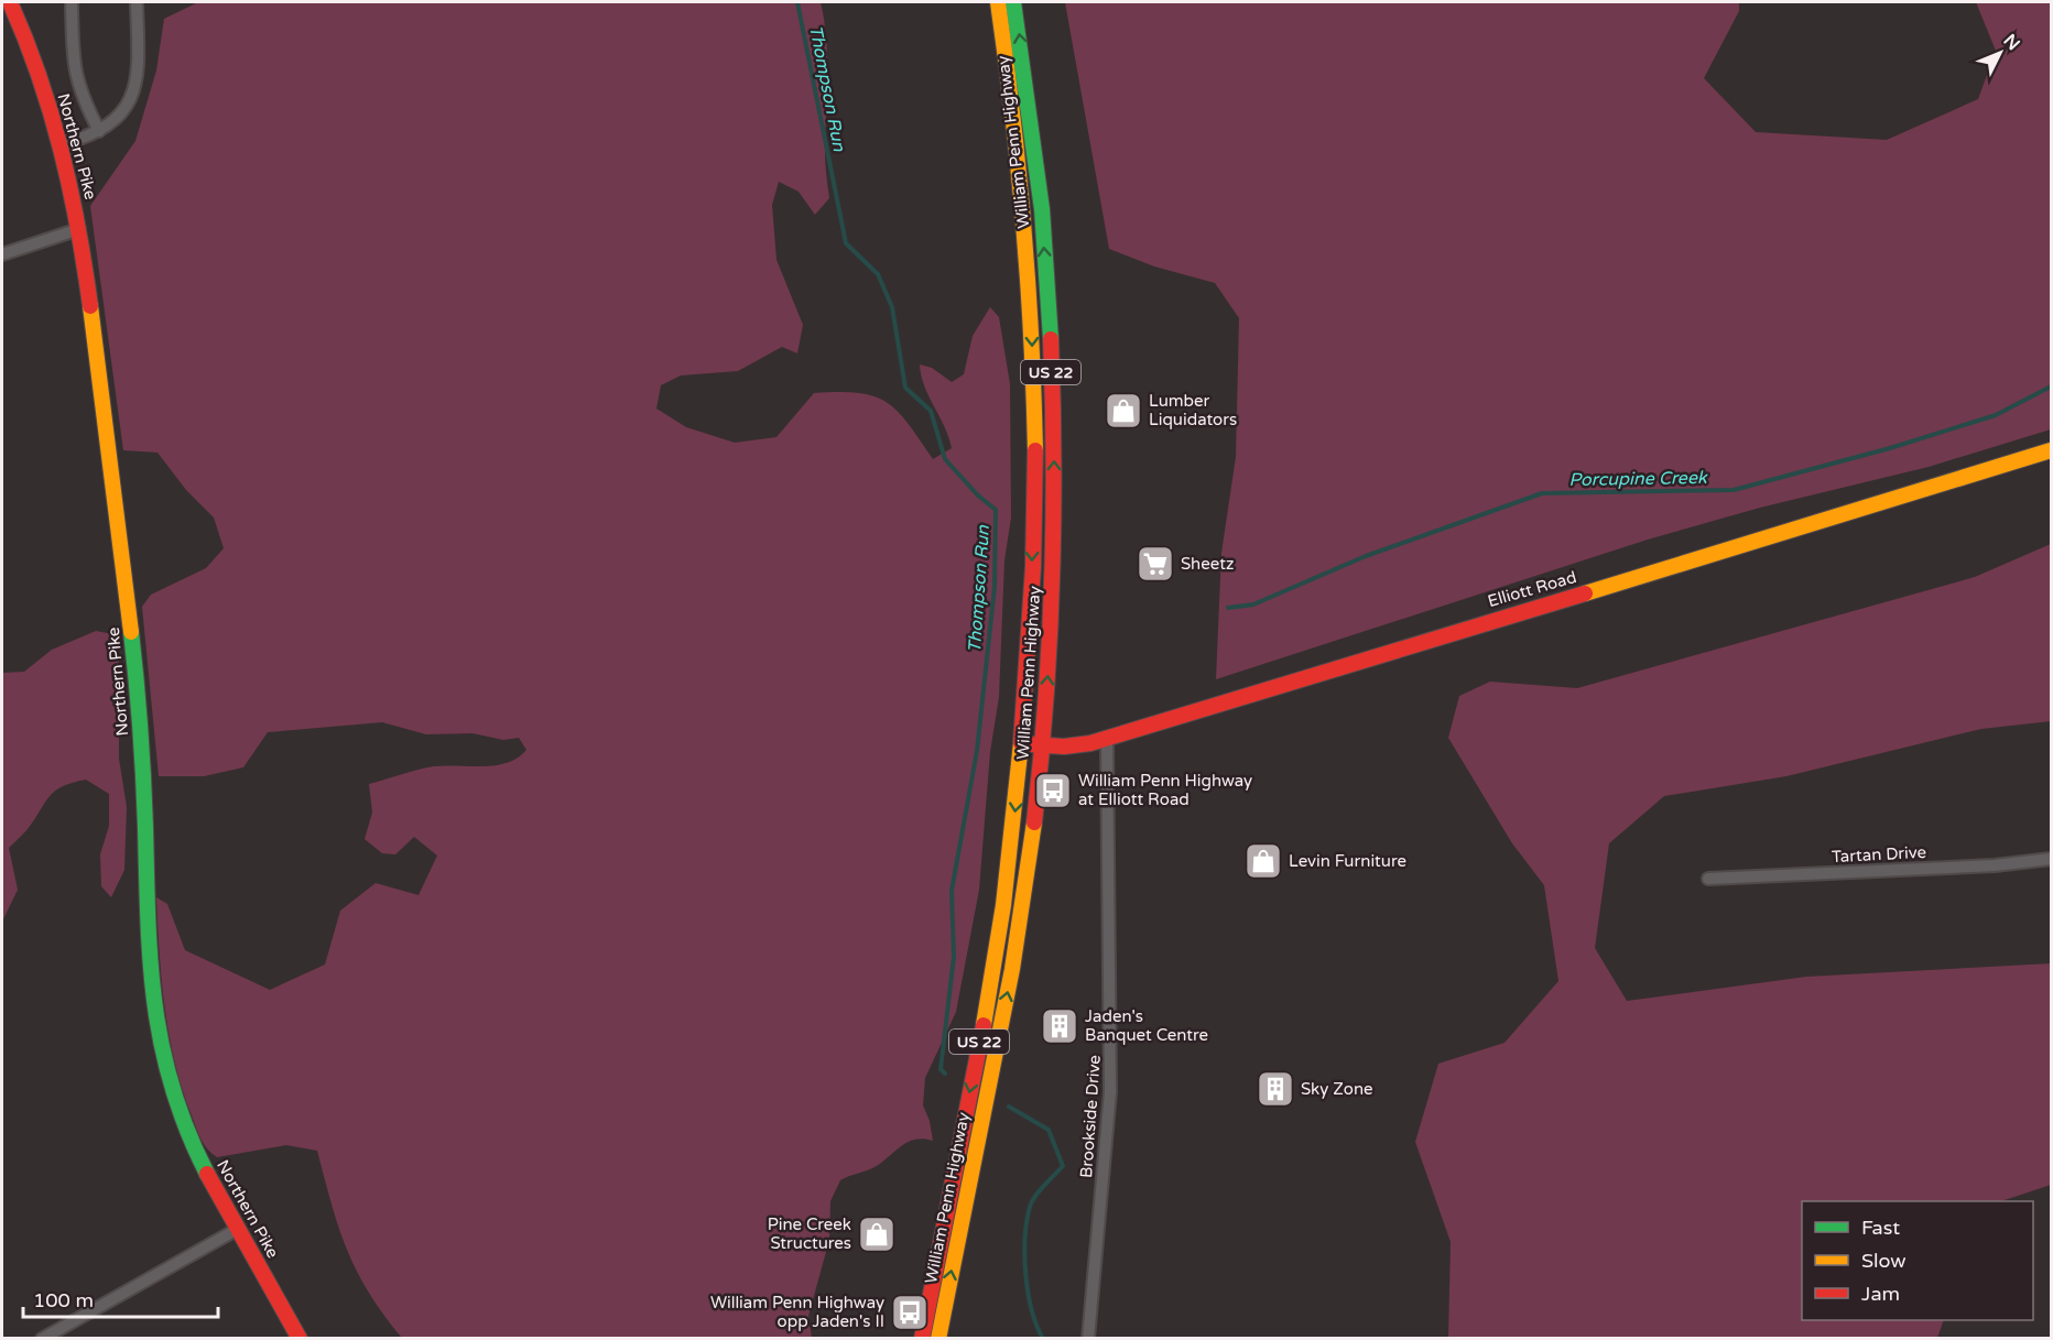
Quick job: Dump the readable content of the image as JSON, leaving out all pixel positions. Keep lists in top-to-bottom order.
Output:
{
  "streets": {
    "main road": [
      "William Penn Highway",
      "Northern Pike",
      "US 22",
      "Elliott Road"
    ],
    "street": ["Tartan Drive", "Brookside Drive"]
  },
  "crossings": [
    ["William Penn Highway", "Elliott Road"],
    ["Elliott Road", "Brookside Drive"]
  ],
  "water": ["Thompson Run", "Porcupine Creek"],
  "places": {
    "shop": ["Lumber Liquidators", "Levin Furniture", "Pine Creek Structures"],
    "supermarket": ["Sheetz"],
    "bus stop": ["William Penn Highway at Elliott Road", "William Penn Highway opp Jaden's II"],
    "building": ["Jaden's Banquet Centre", "Sky Zone"]
  },
  "legend": ["Fast", "Slow", "Jam"],
  "scale_bar": "100 m",
  "north": "top right"
}
